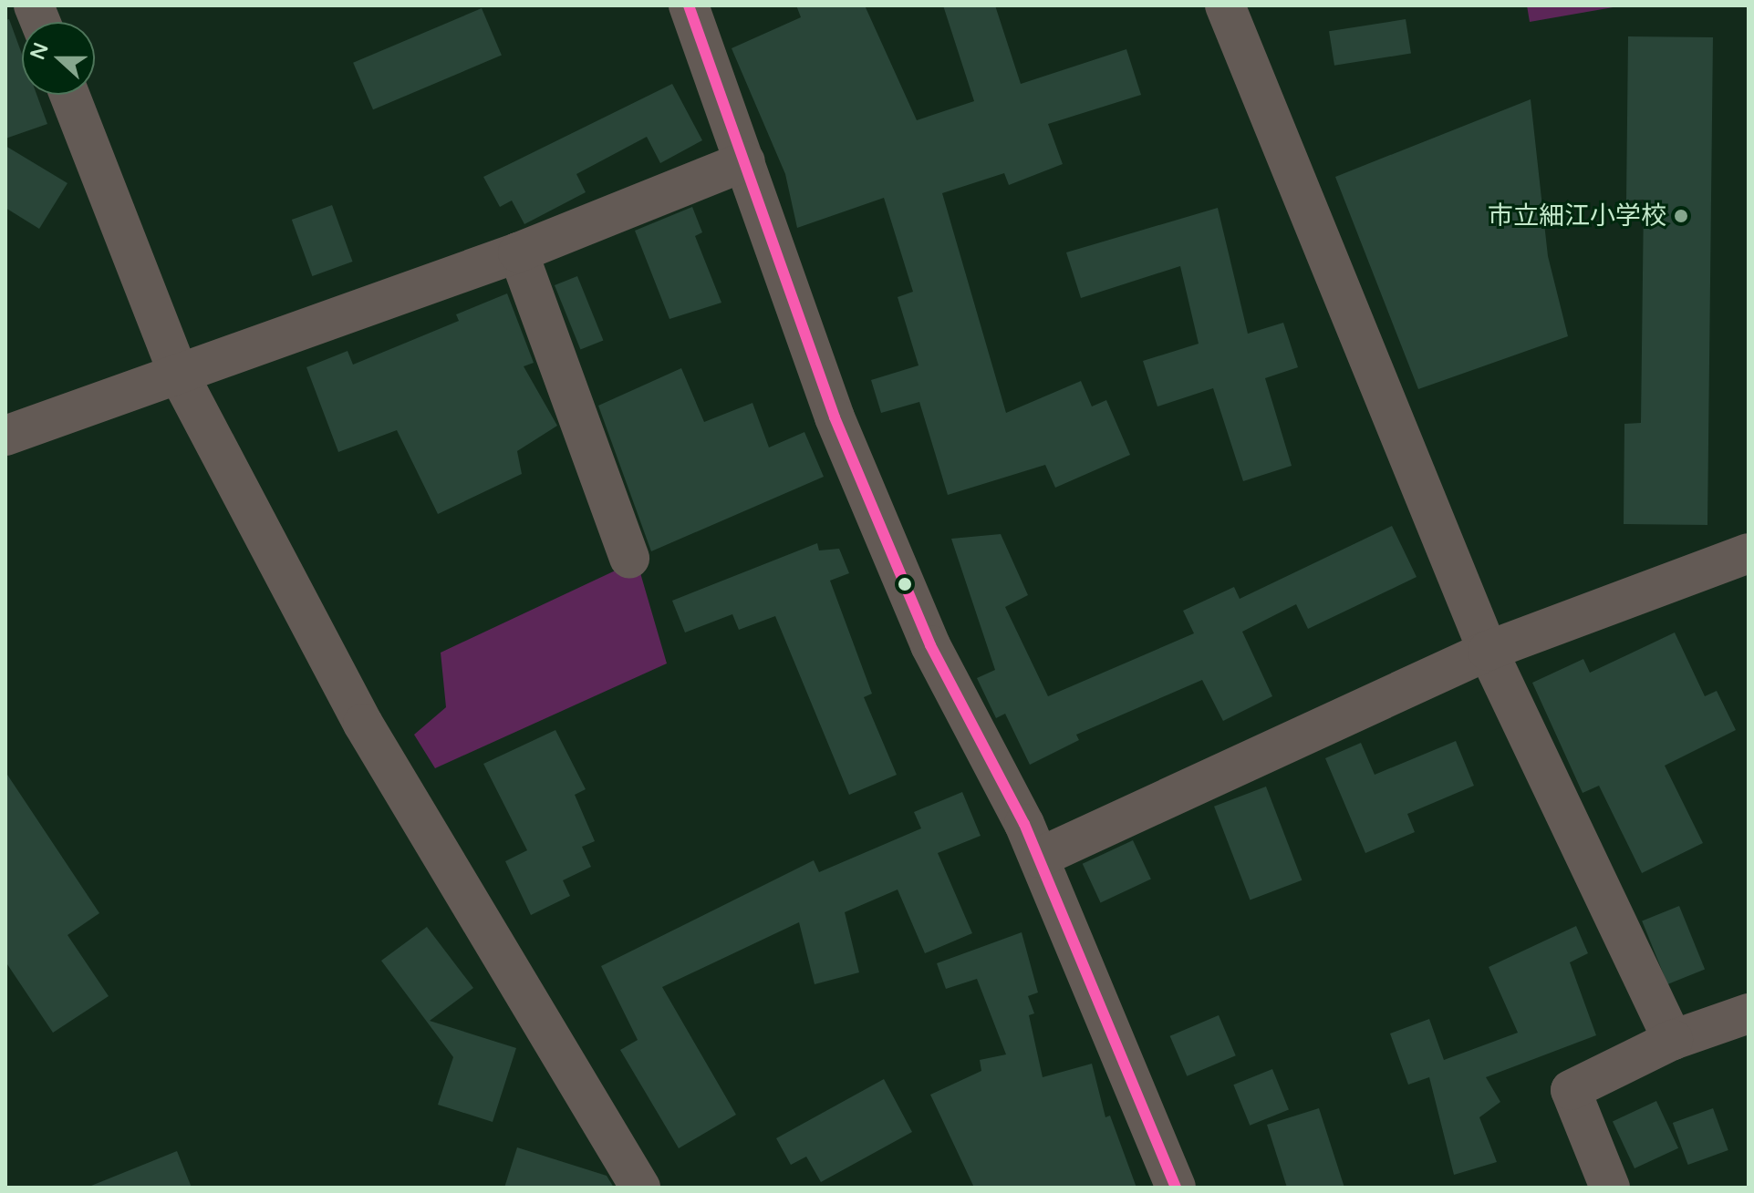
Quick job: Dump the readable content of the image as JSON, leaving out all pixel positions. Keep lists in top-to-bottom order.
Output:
{
  "places": ["市立細江小学校"],
  "north": "left"
}
